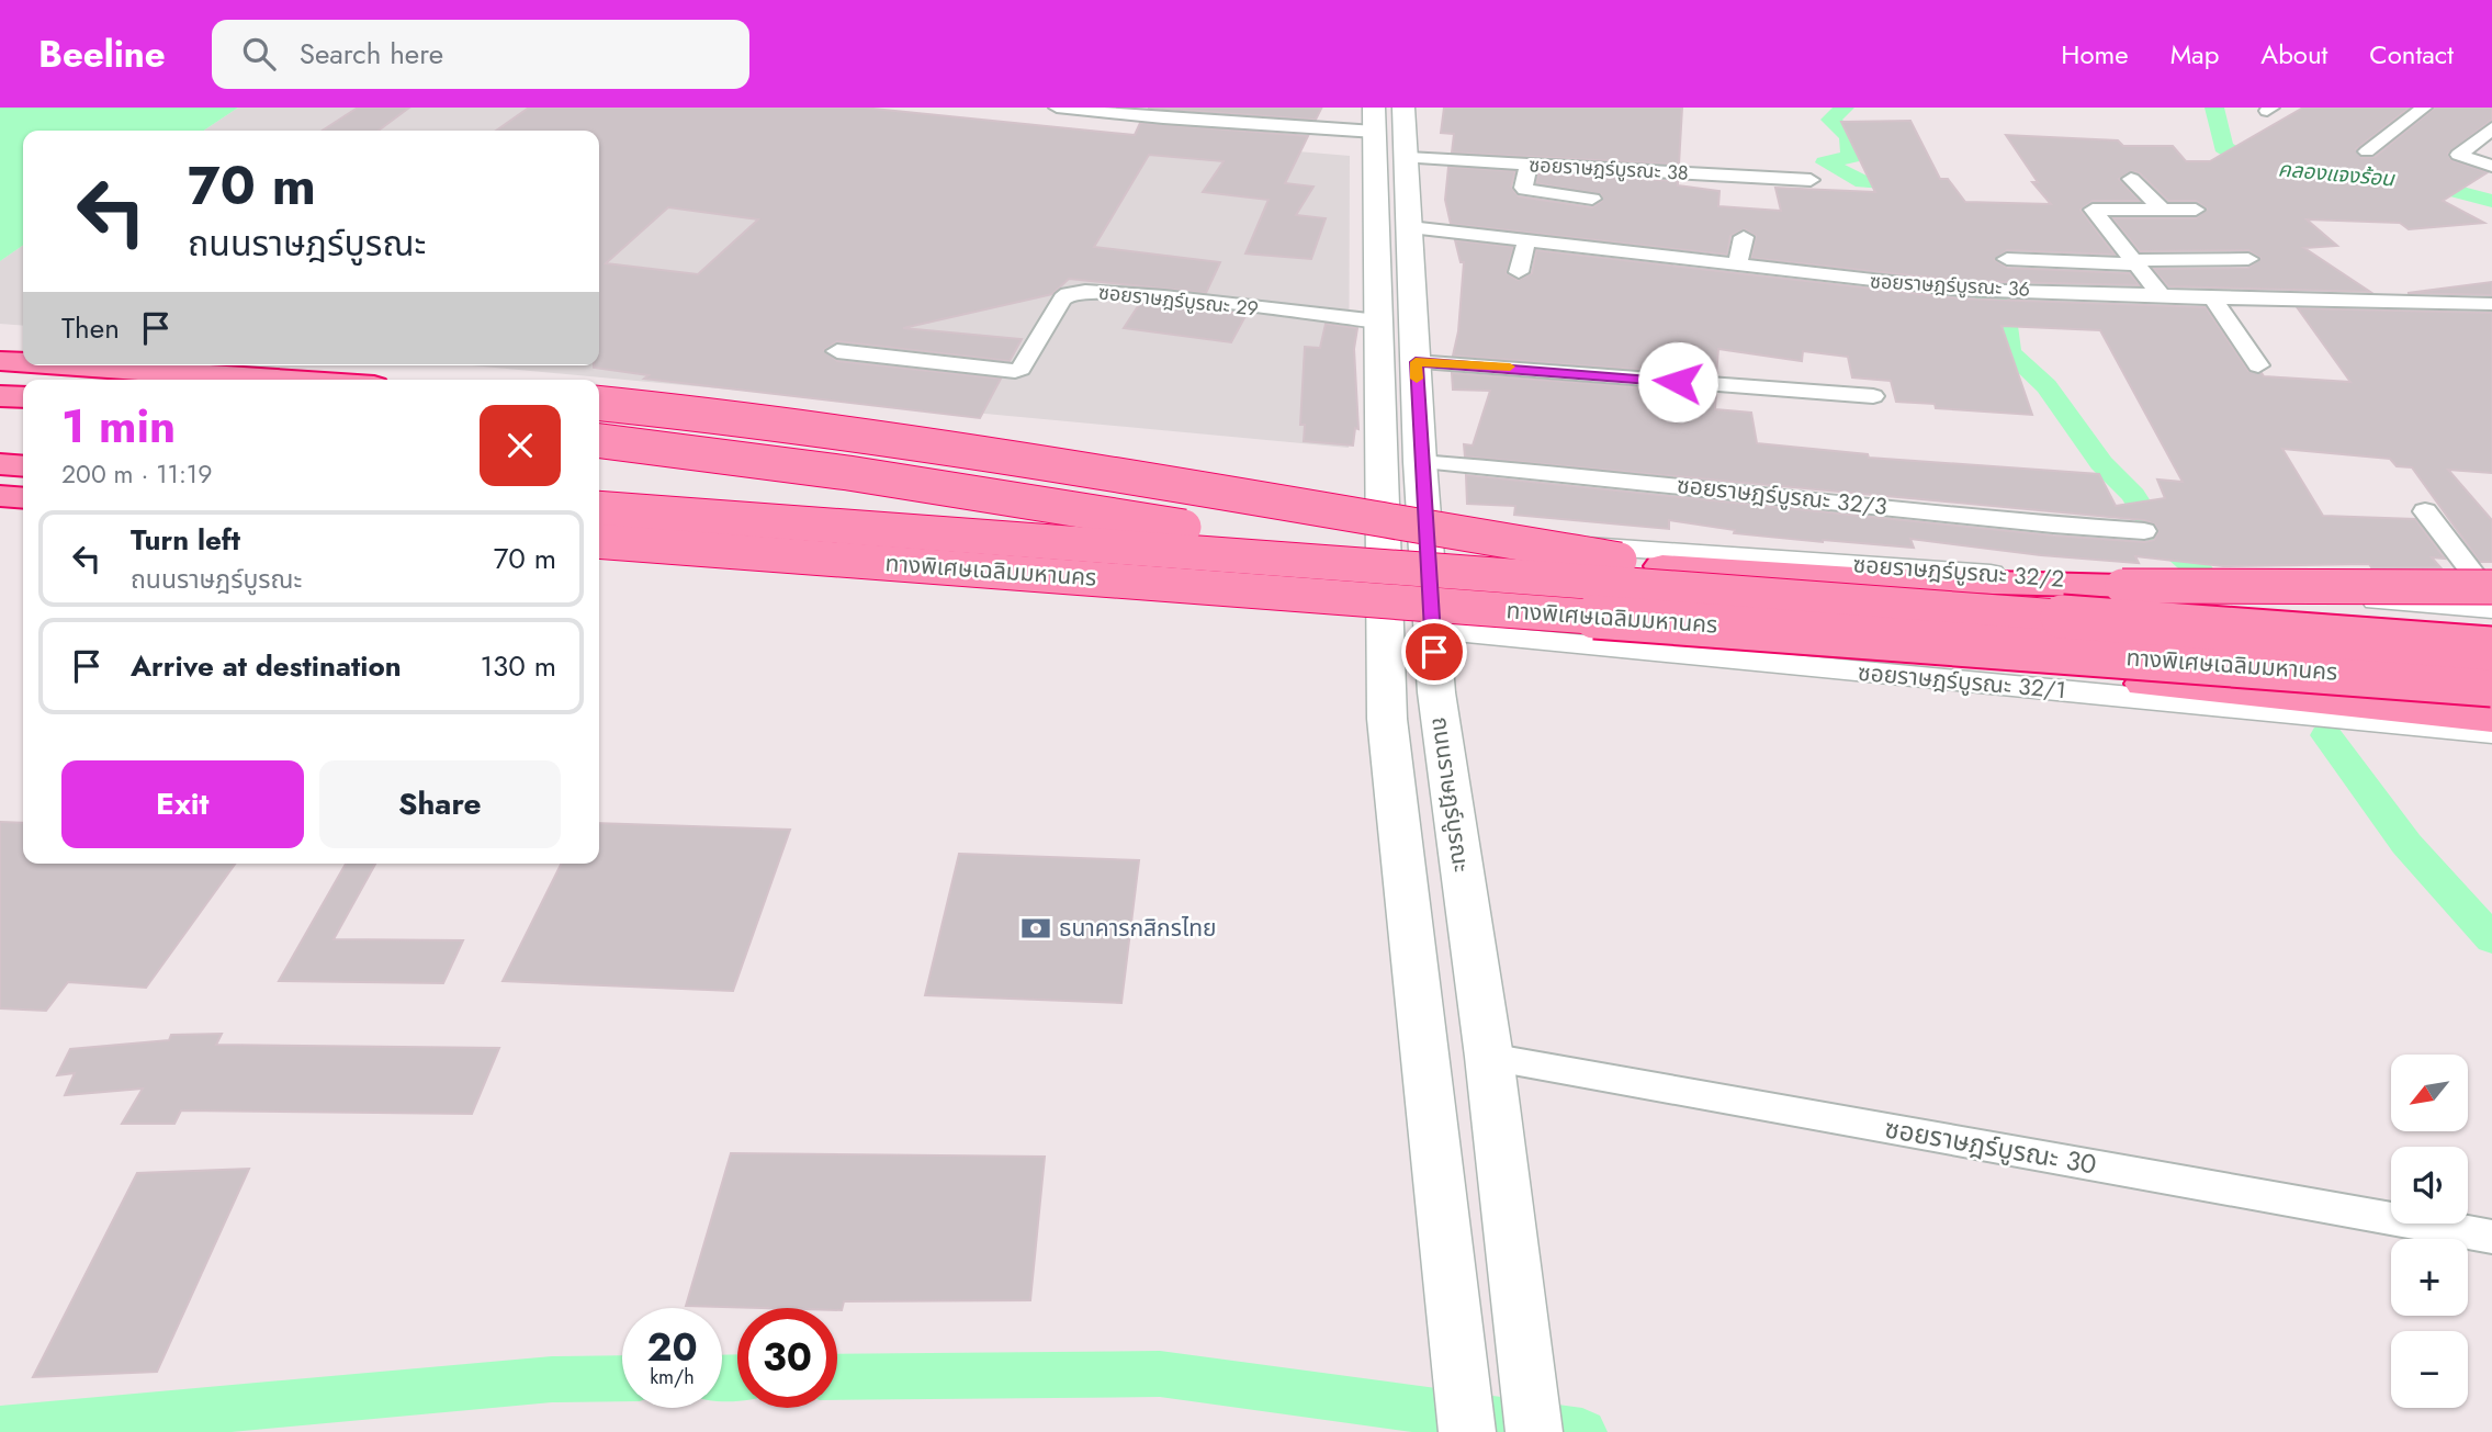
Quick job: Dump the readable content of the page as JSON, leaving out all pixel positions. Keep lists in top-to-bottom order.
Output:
{
  "streets": {
    "highway": ["ทางพิเศษเฉลิมมหานคร"],
    "main road": ["ถนนราษฎร์บูรณะ"],
    "street": [
      "ซอยราษฎร์บูรณะ 38",
      "ซอยราษฎร์บูรณะ 36",
      "ซอยราษฎร์บูรณะ 29",
      "ซอยราษฎร์บูรณะ 32/3",
      "ซอยราษฎร์บูรณะ 32/2",
      "ซอยราษฎร์บูรณะ 32/1",
      "ซอยราษฎร์บูรณะ 30"
    ]
  },
  "crossings": [
    ["ซอยราษฎร์บูรณะ 38", "ถนนราษฎร์บูรณะ"],
    ["ซอยราษฎร์บูรณะ 36", "ถนนราษฎร์บูรณะ"],
    ["ซอยราษฎร์บูรณะ 32/3", "ถนนราษฎร์บูรณะ"],
    ["ซอยราษฎร์บูรณะ 32/2", "ถนนราษฎร์บูรณะ"],
    ["ซอยราษฎร์บูรณะ 32/1", "ถนนราษฎร์บูรณะ"],
    ["ถนนราษฎร์บูรณะ", "ซอยราษฎร์บูรณะ 30"]
  ],
  "water": ["คลองแจงร้อน"],
  "places": {
    "bank": ["ธนาคารกสิกรไทย"]
  },
  "north": "bottom left",
  "page": {
    "header": "Beeline",
    "search": "Search here",
    "nav": [
      "Home",
      "Map",
      "About",
      "Contact"
    ],
    "turn": ["70 m", "ถนนราษฎร์บูรณะ"],
    "then": "Then",
    "heading": ["1 min", "200 m · 11:19"],
    "list": [
      {
        "name": "Turn left",
        "note": "ถนนราษฎร์บูรณะ",
        "value": "70 m"
      },
      {
        "name": "Arrive at destination",
        "value": "130 m"
      }
    ],
    "buttons": ["Exit", "Share"],
    "map_buttons": ["+", "−"],
    "speed": "20 km/h",
    "limit": "30"
  }
}
